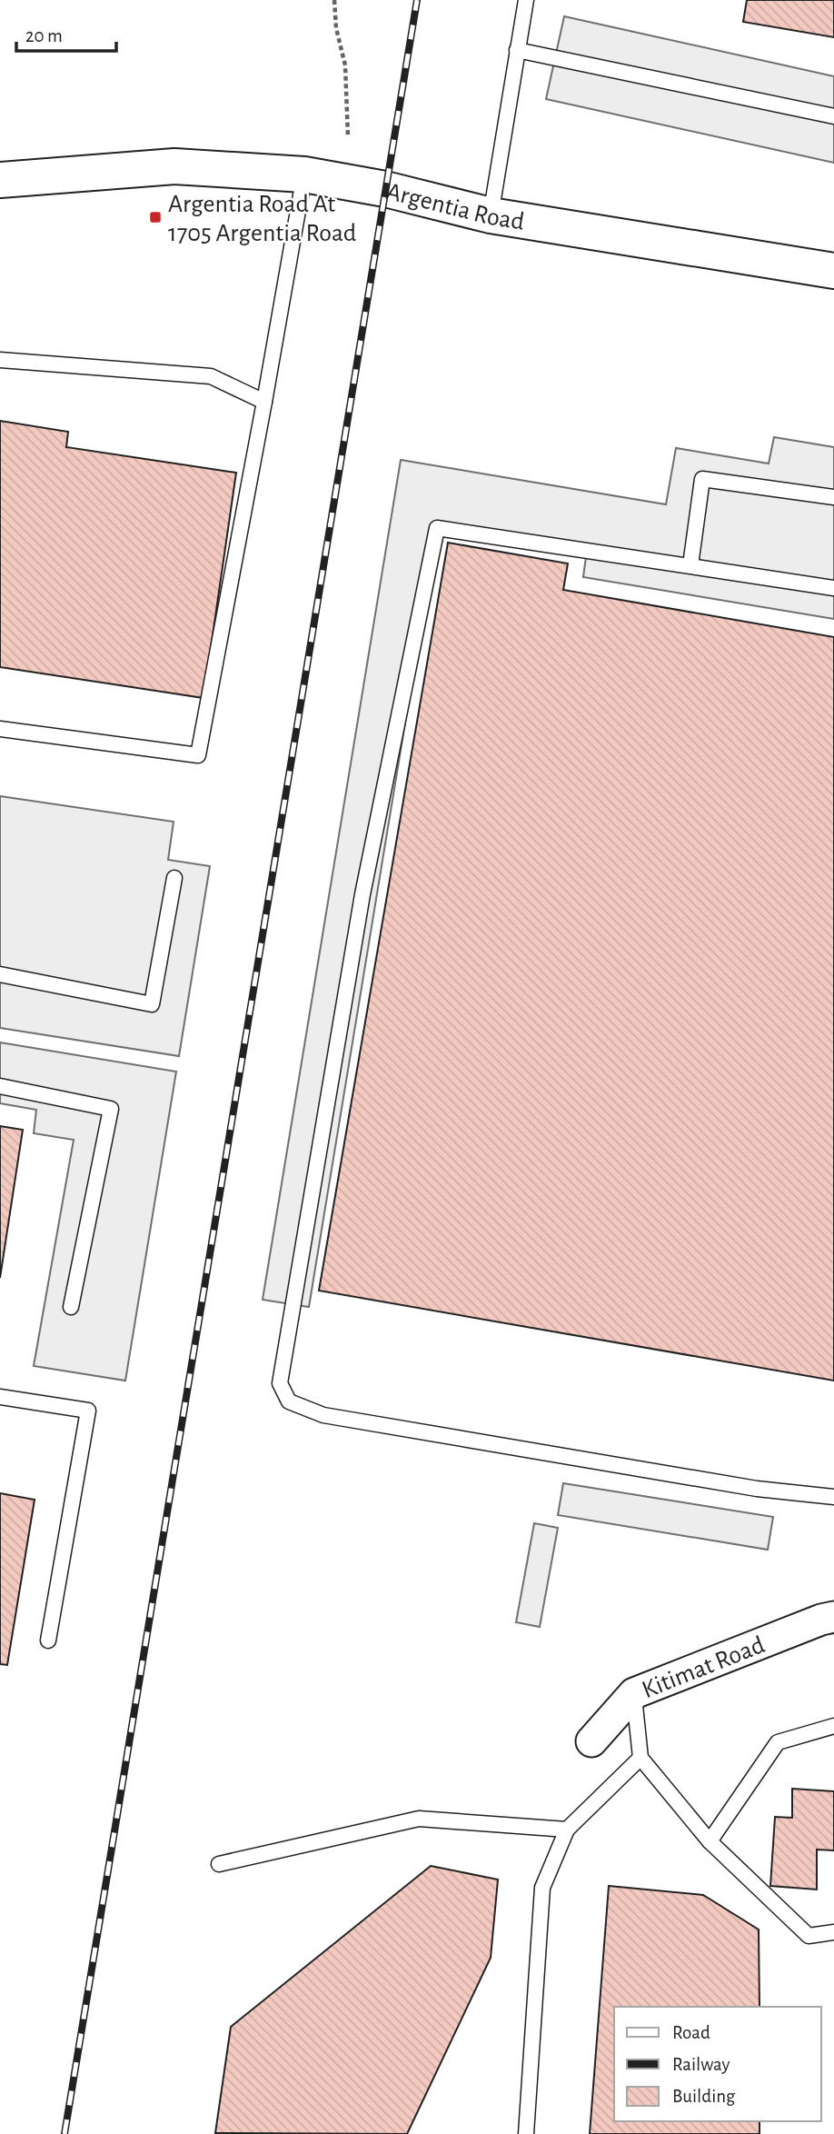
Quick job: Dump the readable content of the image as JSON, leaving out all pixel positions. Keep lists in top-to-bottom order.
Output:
{
  "streets": {
    "street": ["Argentia Road", "Kitimat Road"]
  },
  "places": {
    "transit": ["Argentia Road At 1705 Argentia Road"]
  },
  "legend": ["Road", "Railway", "Building"],
  "scale_bar": "20 m"
}
